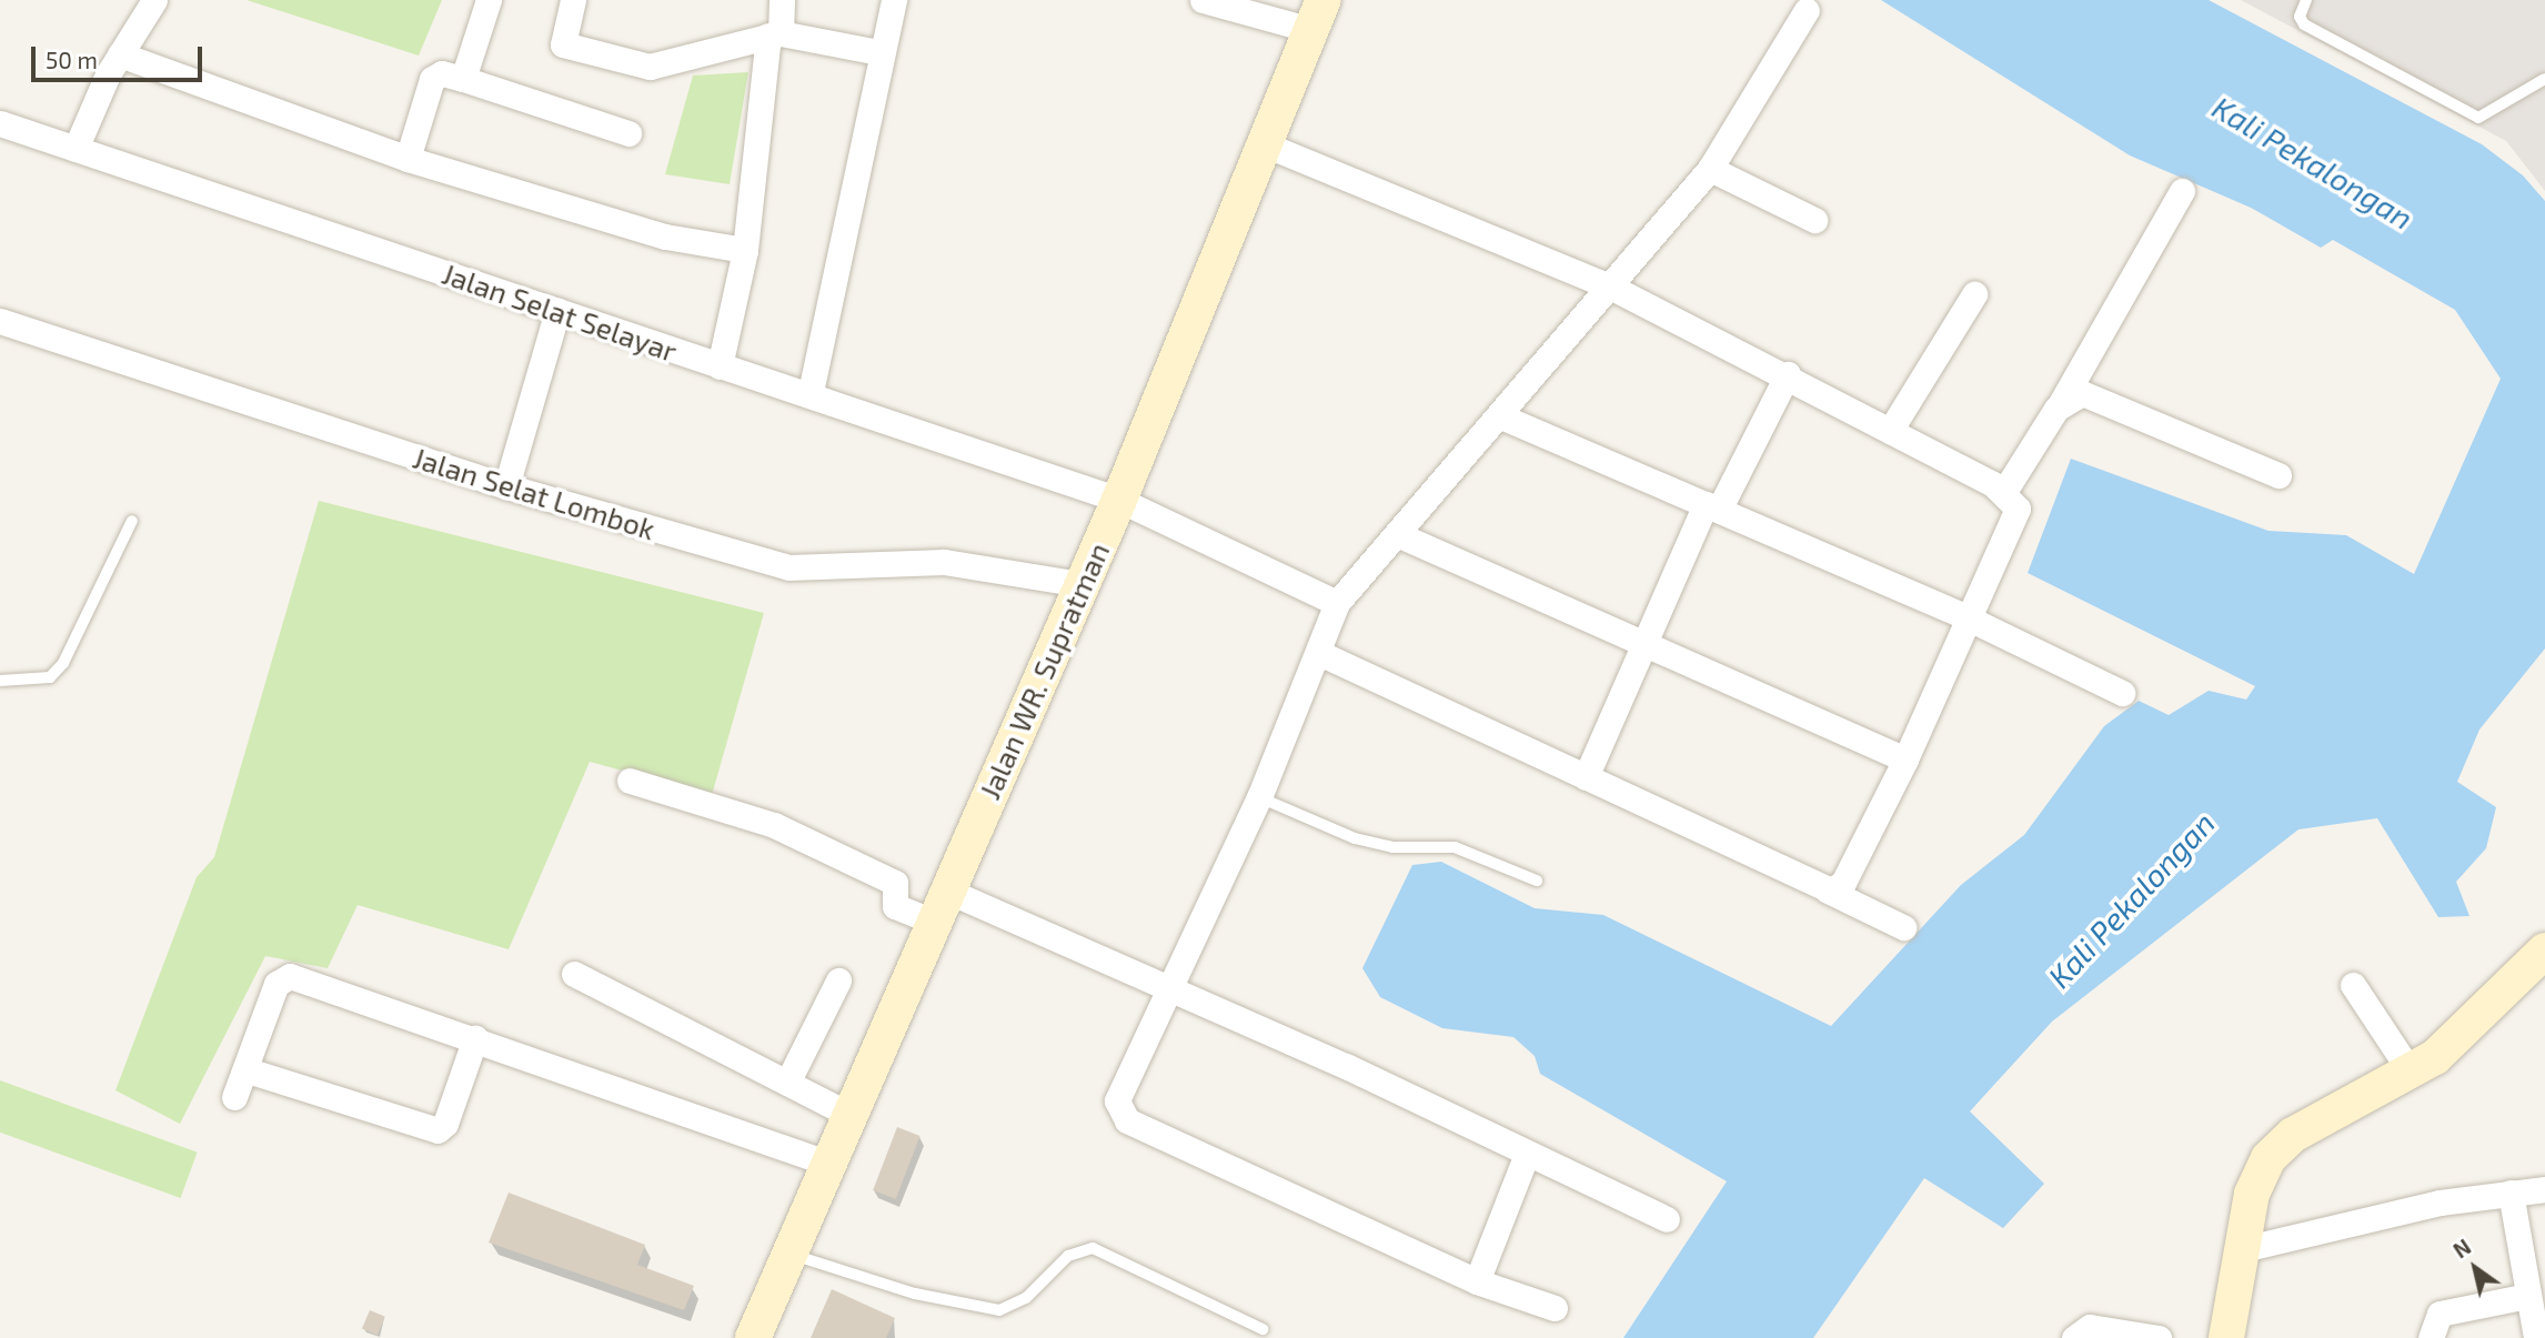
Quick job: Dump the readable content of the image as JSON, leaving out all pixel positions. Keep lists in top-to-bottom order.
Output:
{
  "streets": {
    "street": ["Jalan Selat Selayar", "Jalan Selat Lombok", "Jalan WR. Supratman"]
  },
  "crossings": [
    ["Jalan Selat Selayar", "Jalan WR. Supratman"],
    ["Jalan Selat Lombok", "Jalan WR. Supratman"]
  ],
  "water": ["Kali Pekalongan"],
  "scale_bar": "50 m",
  "north": "top left"
}
